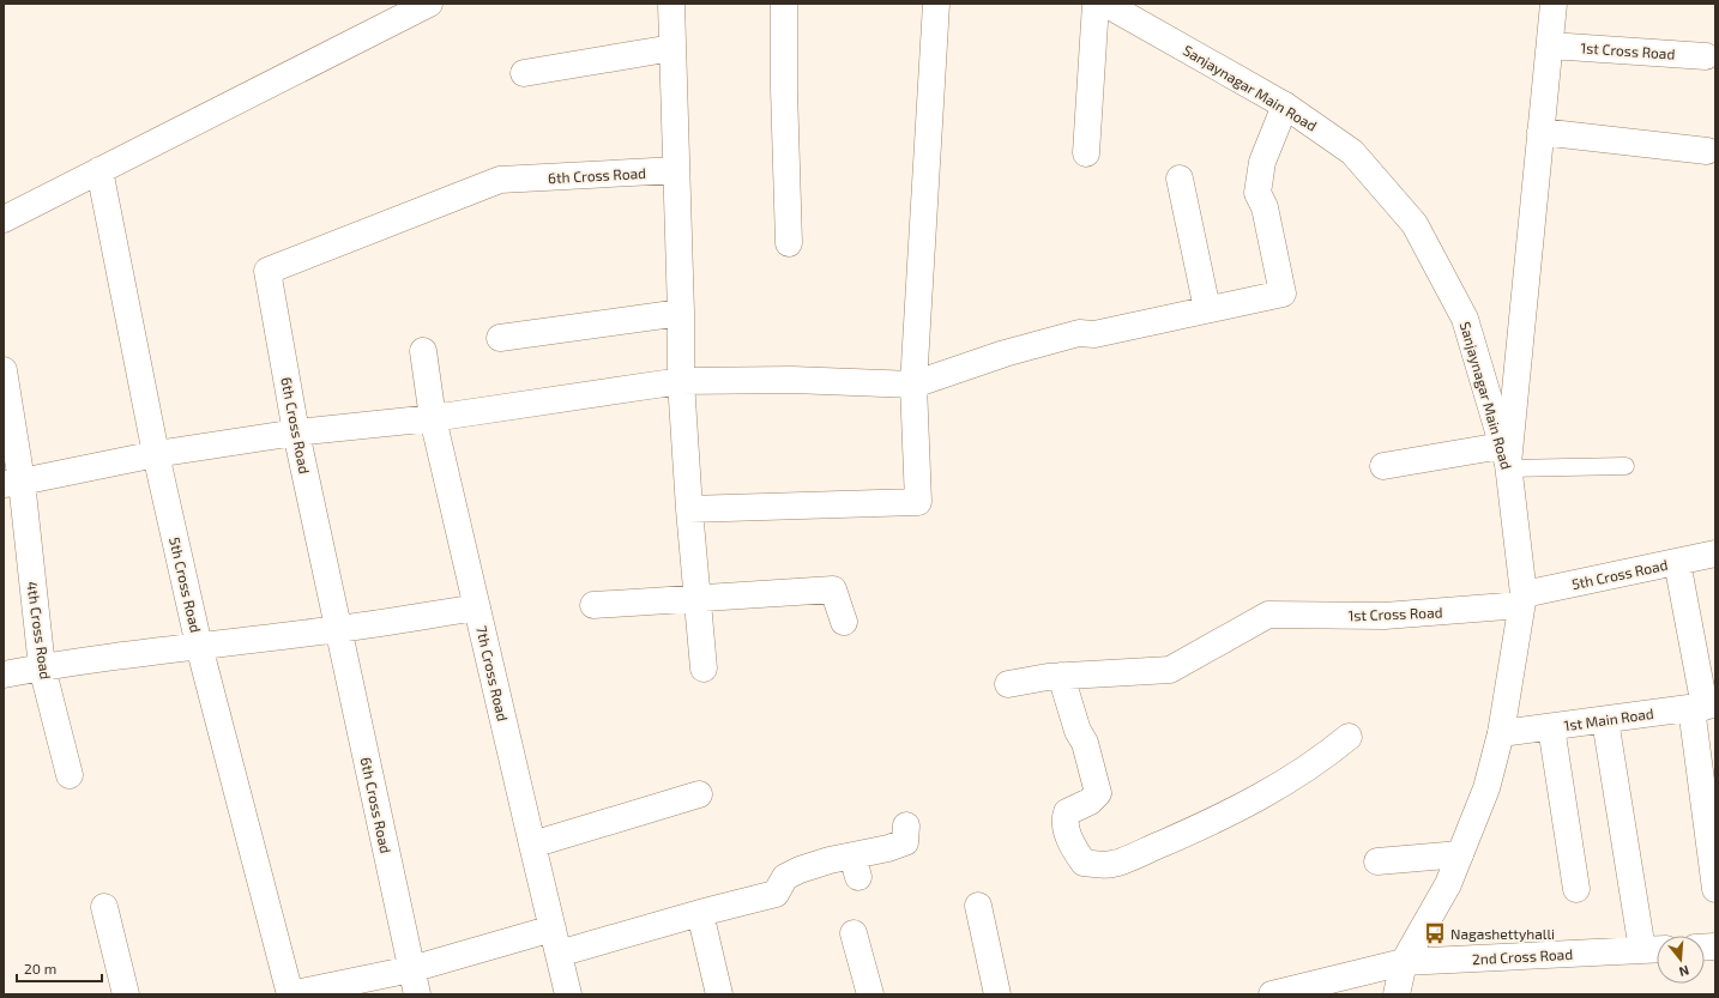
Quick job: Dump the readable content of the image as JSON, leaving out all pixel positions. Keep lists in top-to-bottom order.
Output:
{
  "streets": {
    "street": [
      "1st Cross Road",
      "Sanjaynagar Main Road",
      "6th Cross Road",
      "5th Cross Road",
      "4th Cross Road",
      "7th Cross Road",
      "1st Main Road",
      "2nd Cross Road"
    ]
  },
  "crossings": [
    ["1st Cross Road", "Sanjaynagar Main Road"],
    ["1st Cross Road", "5th Cross Road"],
    ["Sanjaynagar Main Road", "5th Cross Road"],
    ["Sanjaynagar Main Road", "1st Main Road"],
    ["Sanjaynagar Main Road", "2nd Cross Road"],
    ["1st Main Road", "2nd Cross Road"]
  ],
  "places": {
    "bus stop": ["Nagashettyhalli"]
  },
  "scale_bar": "20 m",
  "north": "bottom"
}
